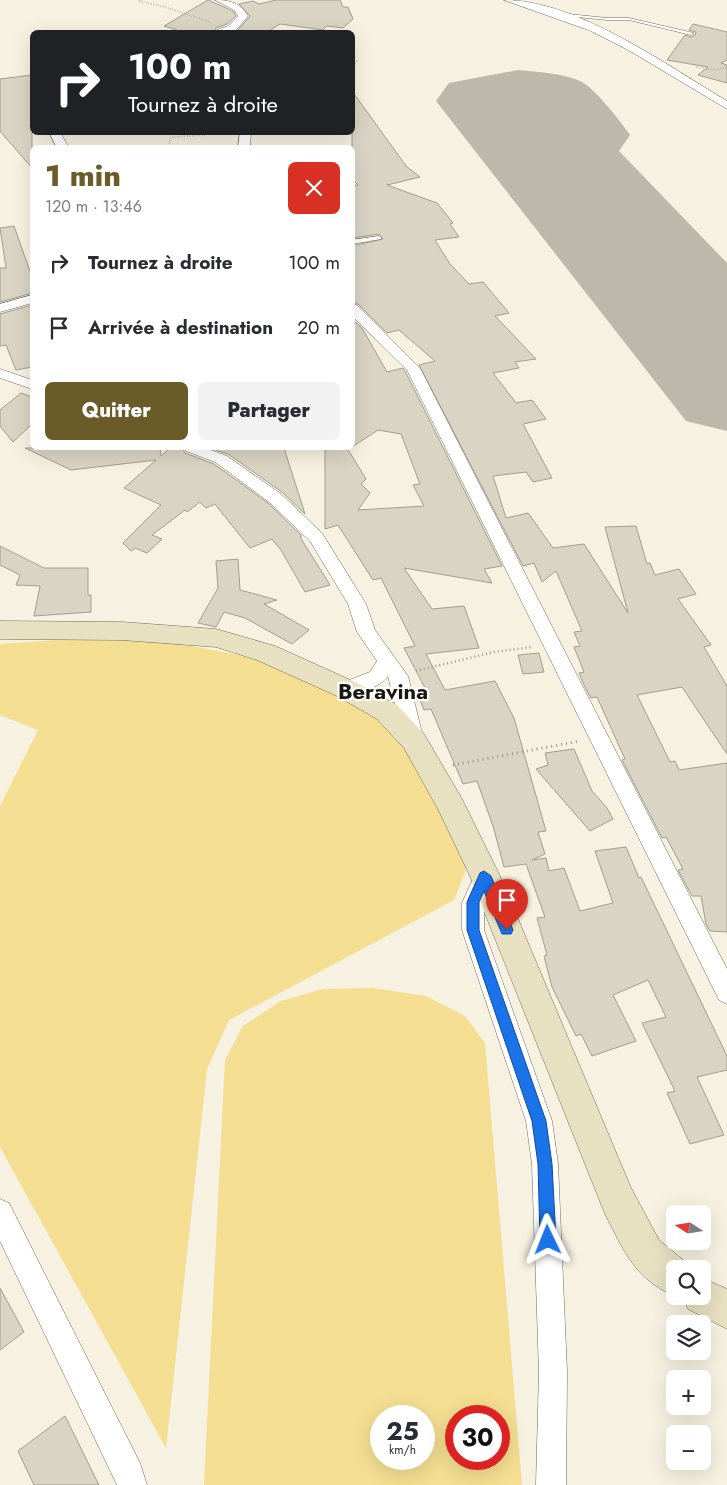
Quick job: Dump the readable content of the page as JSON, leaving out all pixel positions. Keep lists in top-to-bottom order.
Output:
{
  "districts": ["Beravina"],
  "north": "left",
  "page": {
    "turn": ["100 m", "Tournez à droite"],
    "heading": ["1 min", "120 m · 13:46"],
    "list": [
      {
        "name": "Tournez à droite",
        "value": "100 m"
      },
      {
        "name": "Arrivée à destination",
        "value": "20 m"
      }
    ],
    "buttons": ["Quitter", "Partager"],
    "map_buttons": ["+", "−"],
    "speed": "25 km/h",
    "limit": "30"
  }
}
